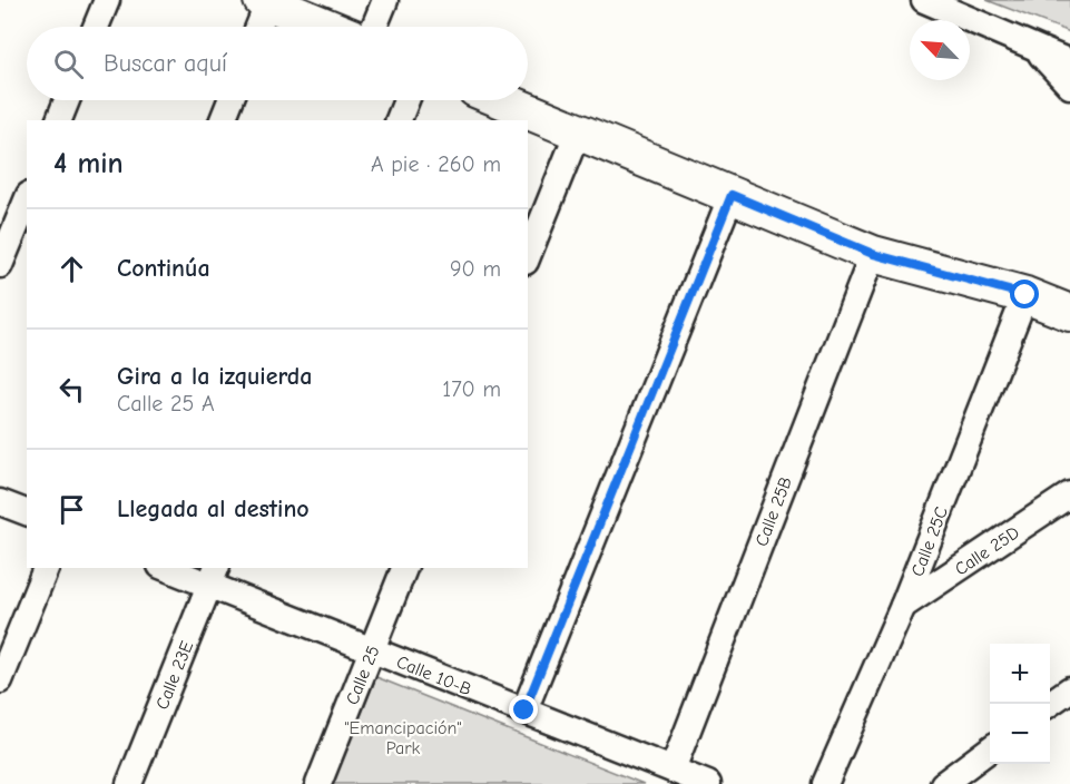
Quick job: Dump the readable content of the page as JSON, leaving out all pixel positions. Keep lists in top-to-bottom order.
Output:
{
  "streets": {
    "street": [
      "Calle 25B",
      "Calle 25C",
      "Calle 25D",
      "Calle 23E",
      "Calle 25",
      "Calle 10-B"
    ]
  },
  "crossings": [
    ["Calle 25B", "Calle 10-B"],
    ["Calle 25C", "Calle 25D"],
    ["Calle 23E", "Calle 10-B"],
    ["Calle 25", "Calle 10-B"]
  ],
  "parks": ["\"Emancipación\" Park"],
  "north": "top left",
  "page": {
    "search": "Buscar aquí",
    "heading": ["4 min", "A pie · 260 m"],
    "list": [
      ["Continúa", "90 m"],
      ["Gira a la izquierda", "Calle 25 A", "170 m"],
      "Llegada al destino"
    ],
    "map_buttons": ["+", "−"]
  }
}
